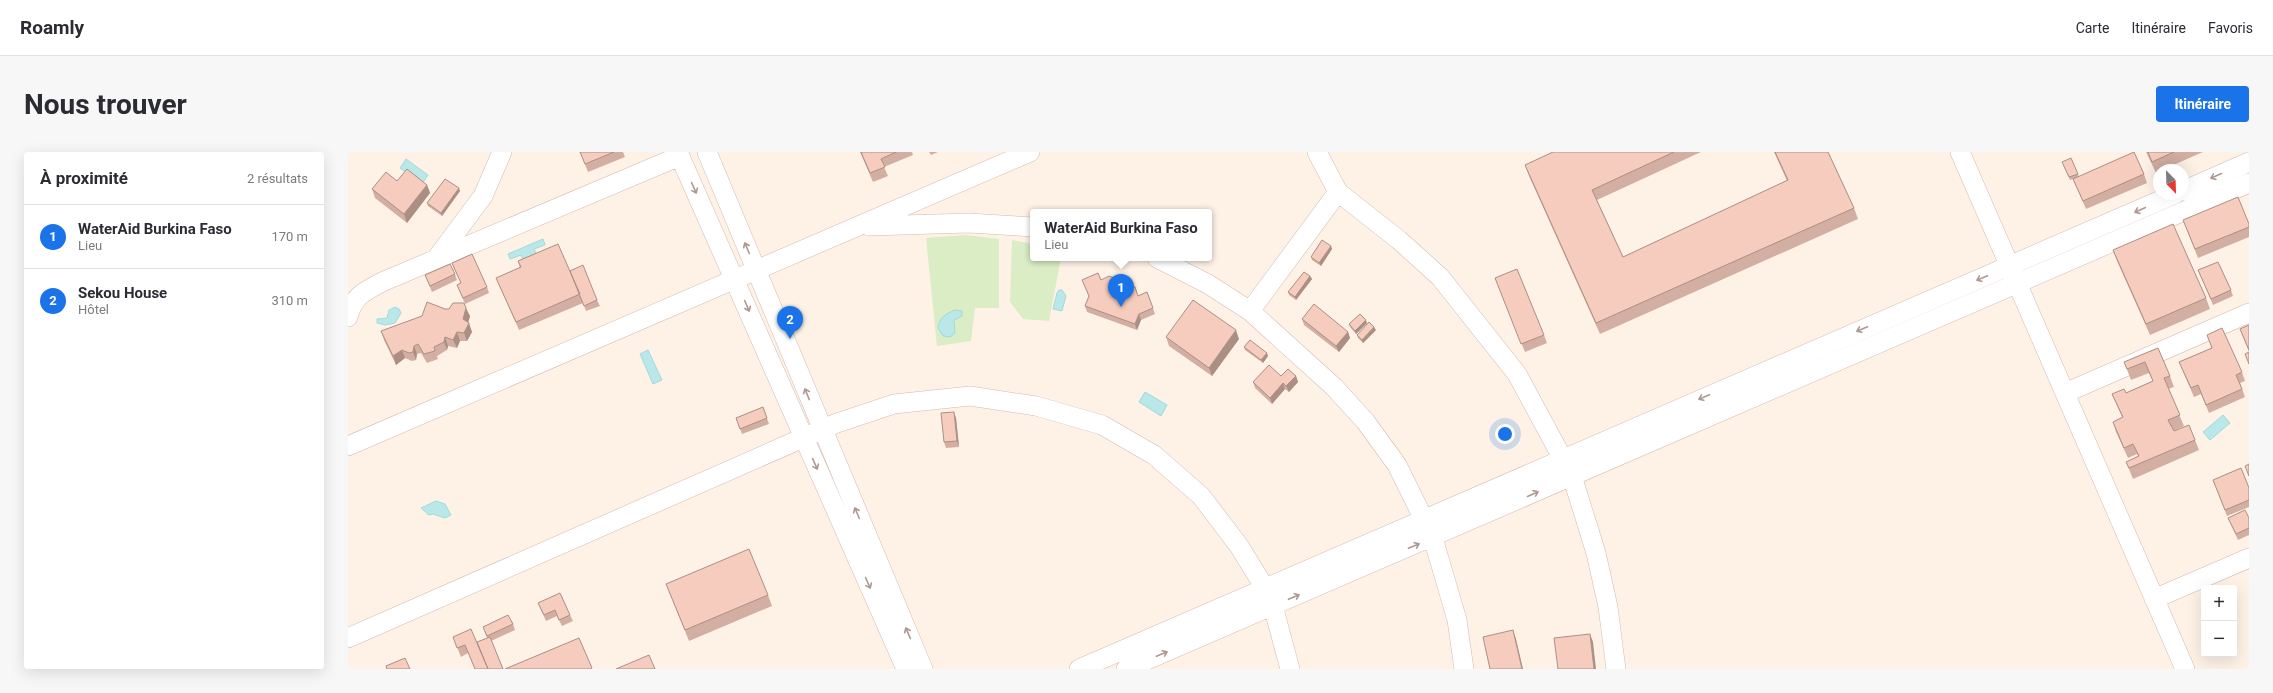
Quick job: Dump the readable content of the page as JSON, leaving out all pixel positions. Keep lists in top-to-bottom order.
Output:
{
  "north": "bottom right",
  "page": {
    "header": "Roamly",
    "nav": ["Carte", "Itinéraire", "Favoris"],
    "buttons": "Itinéraire",
    "title": "Nous trouver",
    "heading": ["À proximité", "2 résultats"],
    "list": [
      {
        "mark": "1",
        "name": "WaterAid Burkina Faso",
        "note": "Lieu",
        "value": "170 m"
      },
      {
        "mark": "2",
        "name": "Sekou House",
        "note": "Hôtel",
        "value": "310 m"
      }
    ],
    "popup": ["WaterAid Burkina Faso", "Lieu"],
    "pins": ["1", "2"],
    "map_buttons": ["+", "−"]
  }
}
